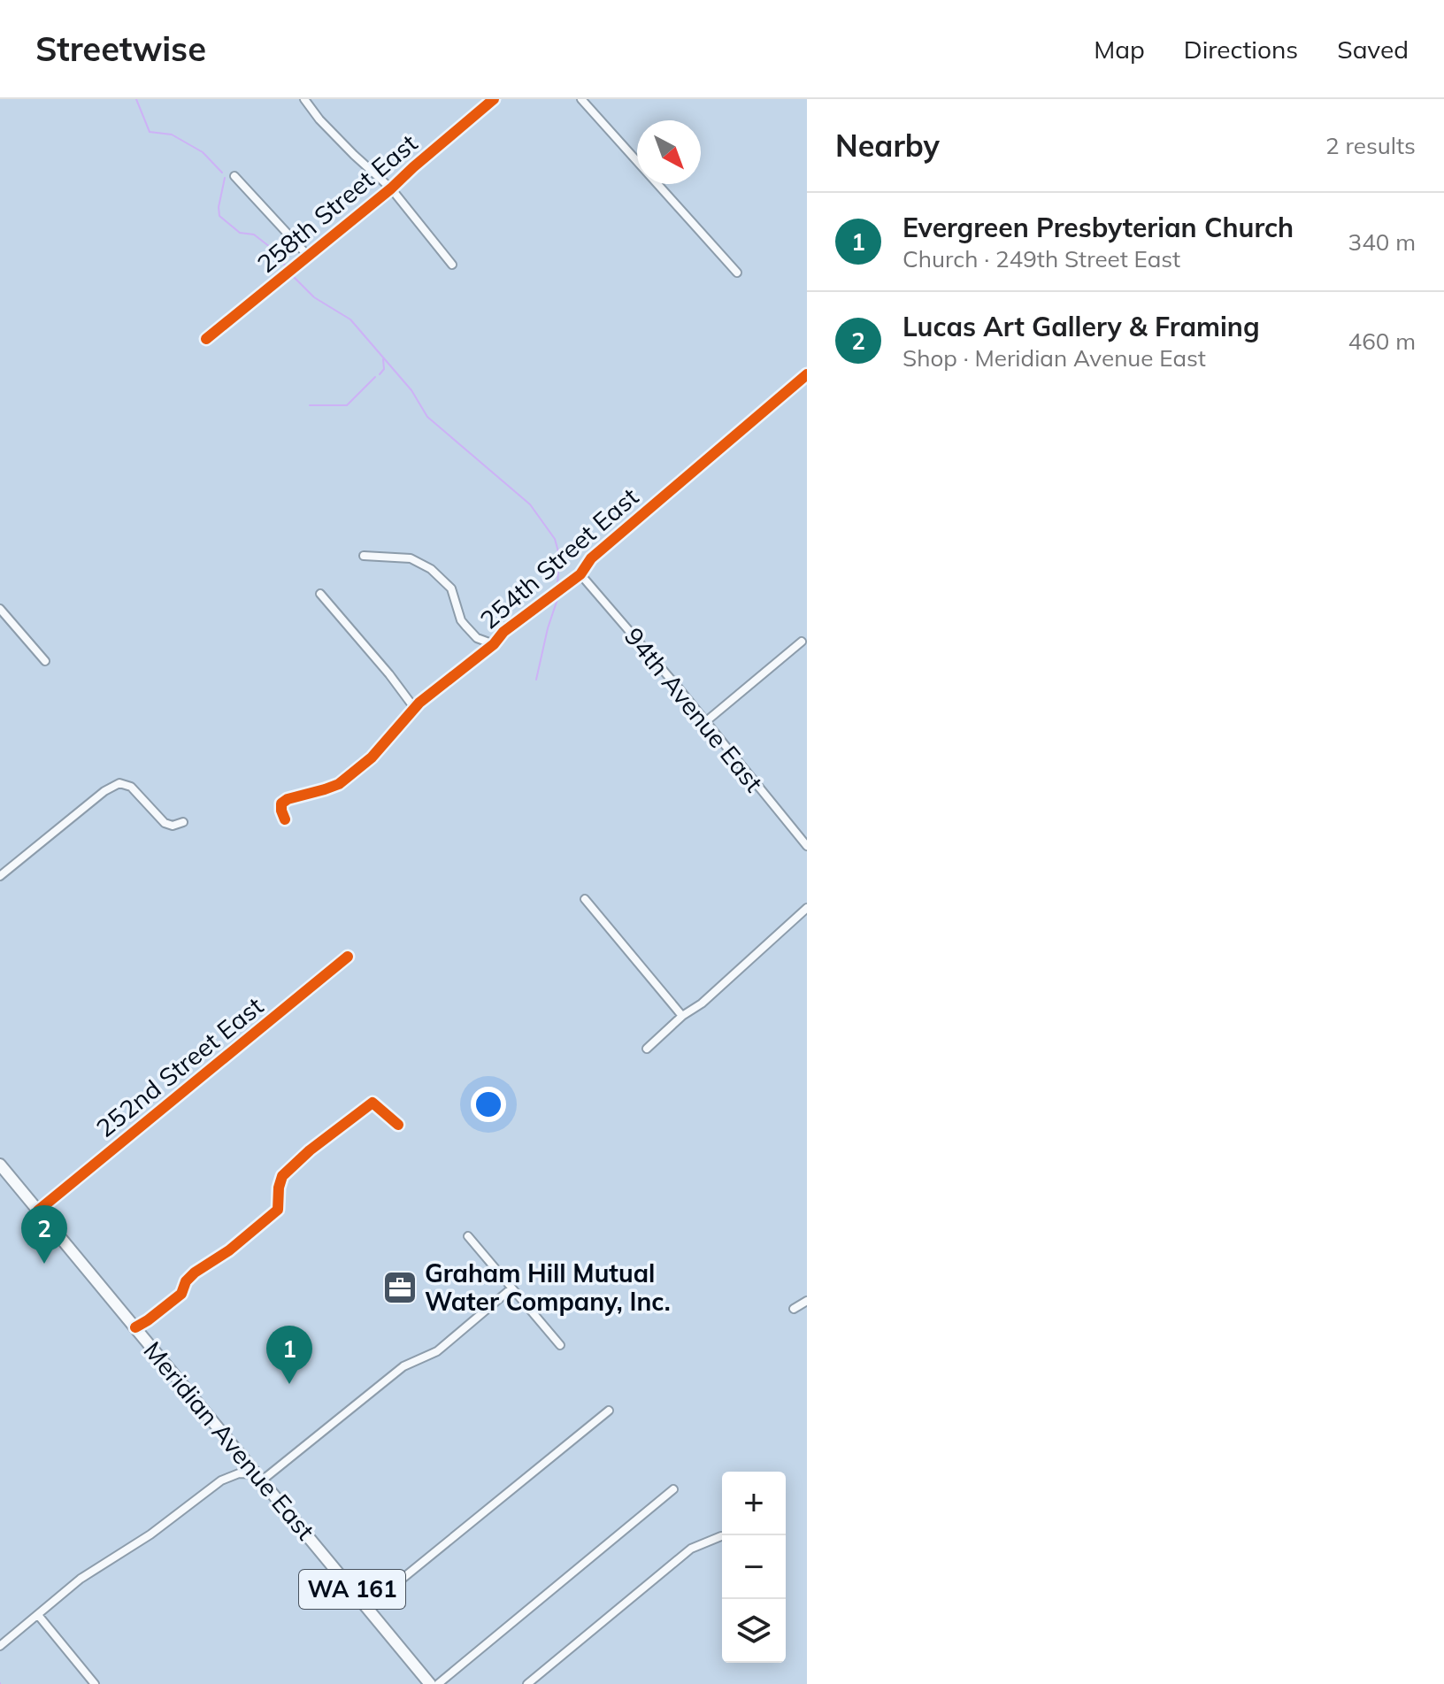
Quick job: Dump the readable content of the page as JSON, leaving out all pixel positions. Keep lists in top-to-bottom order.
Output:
{
  "streets": {
    "main road": ["Meridian Avenue East", "WA 161"],
    "street": [
      "258th Street East",
      "254th Street East",
      "94th Avenue East",
      "252nd Street East"
    ]
  },
  "crossings": [
    ["254th Street East", "94th Avenue East"],
    ["252nd Street East", "Meridian Avenue East"]
  ],
  "places": {
    "office": ["Graham Hill Mutual Water Company, Inc."]
  },
  "north": "bottom right",
  "page": {
    "header": "Streetwise",
    "nav": ["Map", "Directions", "Saved"],
    "heading": ["Nearby", "2 results"],
    "list": [
      {
        "mark": "1",
        "name": "Evergreen Presbyterian Church",
        "note": "Church · 249th Street East",
        "value": "340 m"
      },
      {
        "mark": "2",
        "name": "Lucas Art Gallery & Framing",
        "note": "Shop · Meridian Avenue East",
        "value": "460 m"
      }
    ],
    "pins": ["2", "1"],
    "map_buttons": ["+", "−"]
  }
}
